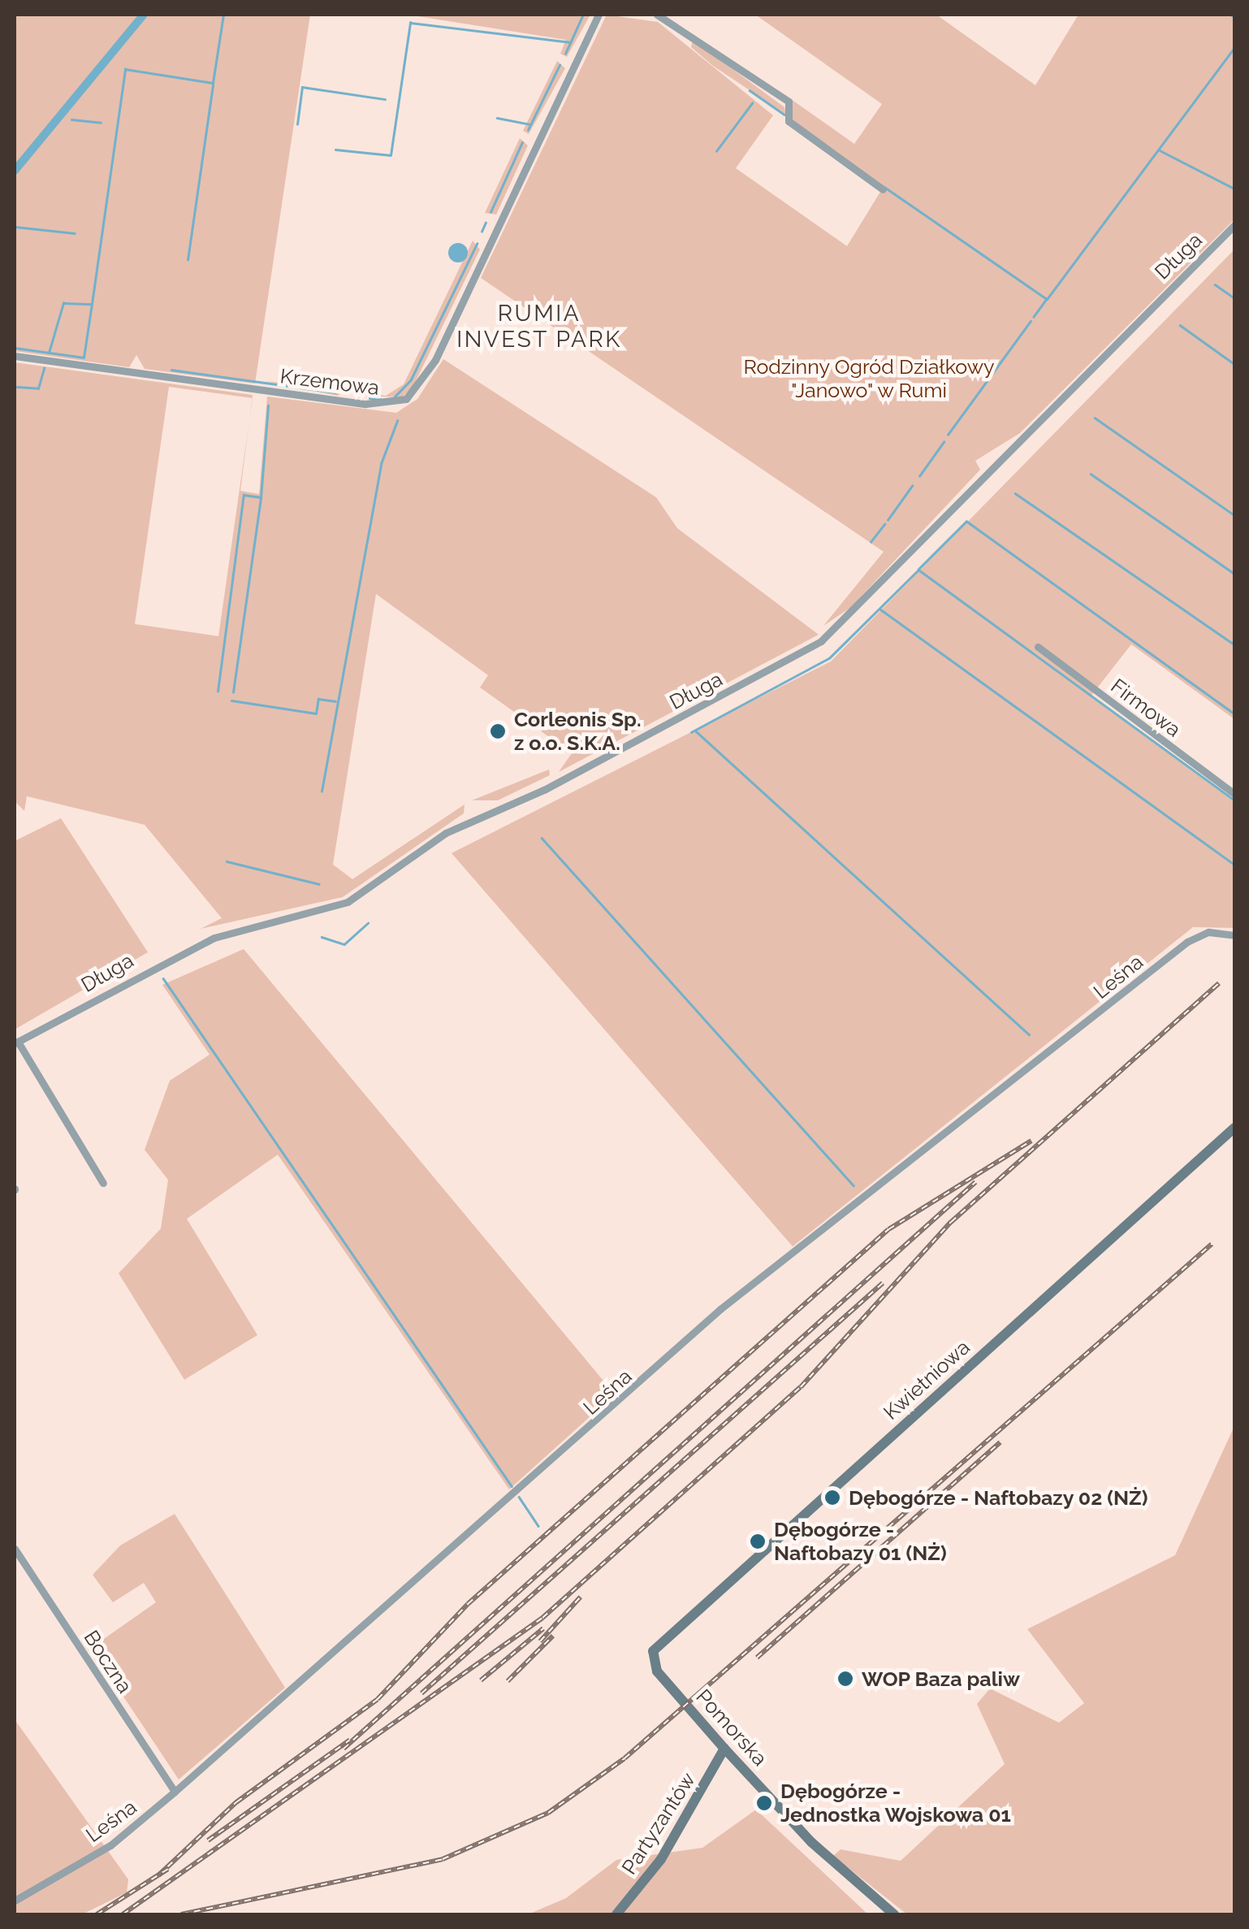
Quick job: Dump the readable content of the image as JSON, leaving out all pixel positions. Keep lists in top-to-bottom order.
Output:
{
  "streets": {
    "street": [
      "Długa",
      "Krzemowa",
      "Firmowa",
      "Leśna",
      "Kwietniowa",
      "Boczna",
      "Pomorska",
      "Partyzantów"
    ]
  },
  "crossings": [
    ["Leśna", "Boczna"],
    ["Kwietniowa", "Pomorska"],
    ["Pomorska", "Partyzantów"]
  ],
  "districts": ["RUMIA INVEST PARK"],
  "parks": ["Rodzinny Ogród Działkowy \"Janowo\" w Rumi"],
  "places": [
    "Corleonis Sp. z o.o. S.K.A.",
    "Dębogórze - Naftobazy 02 (NŻ)",
    "Dębogórze - Naftobazy 01 (NŻ)",
    "WOP Baza paliw",
    "Dębogórze - Jednostka Wojskowa 01"
  ]
}
